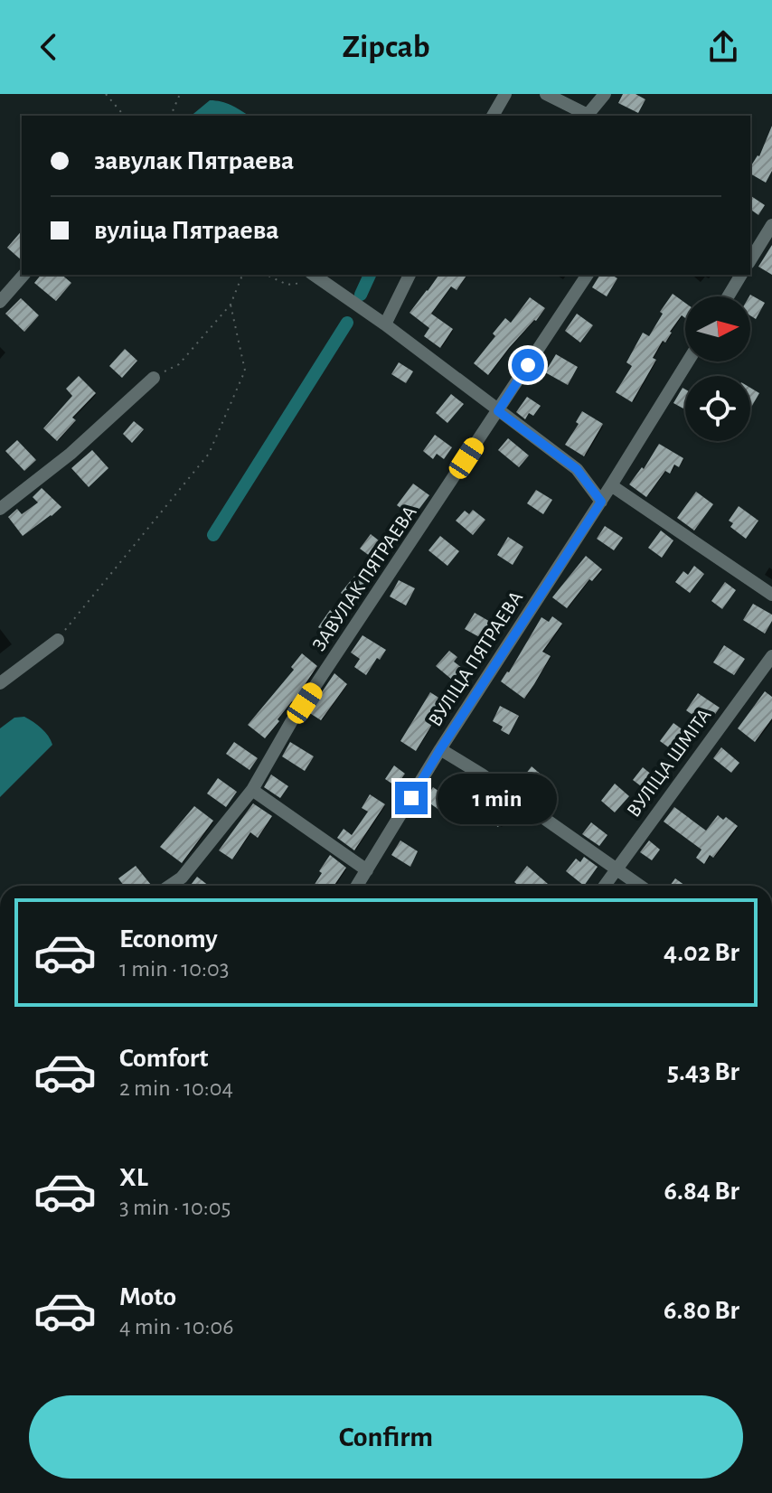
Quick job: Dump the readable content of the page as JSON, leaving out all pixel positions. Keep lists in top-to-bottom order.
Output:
{
  "streets": {
    "street": ["ЗАВУЛАК ПЯТРАЕВА", "ВУЛІЦА ПЯТРАЕВА", "ВУЛІЦА ШМІТА"]
  },
  "north": "right",
  "page": {
    "header": "Zipcab",
    "banner": ["завулак Пятраева", "вуліца Пятраева"],
    "bubble": "1 min",
    "list": [
      {
        "name": "Economy",
        "note": "1 min · 10:03",
        "value": "4.02 Br"
      },
      {
        "name": "Comfort",
        "note": "2 min · 10:04",
        "value": "5.43 Br"
      },
      {
        "name": "XL",
        "note": "3 min · 10:05",
        "value": "6.84 Br"
      },
      {
        "name": "Moto",
        "note": "4 min · 10:06",
        "value": "6.80 Br"
      }
    ],
    "buttons": "Confirm"
  }
}
